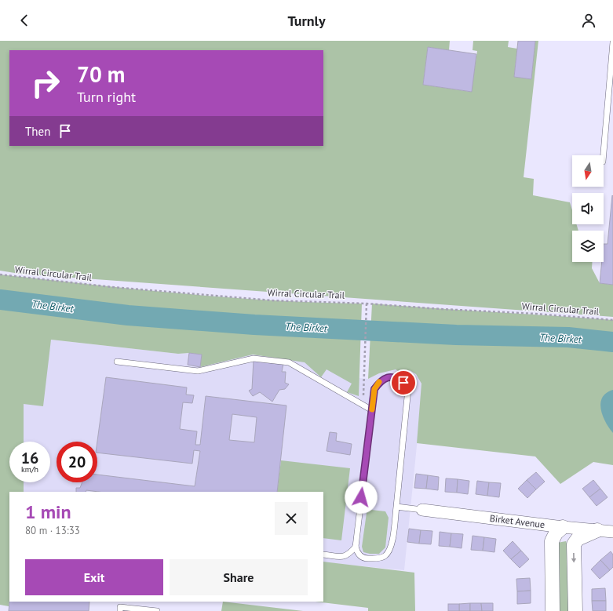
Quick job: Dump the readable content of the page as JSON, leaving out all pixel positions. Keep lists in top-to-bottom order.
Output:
{
  "streets": {
    "street": ["Birket Avenue"],
    "path": ["Wirral Circular Trail"]
  },
  "water": ["The Birket"],
  "north": "bottom",
  "page": {
    "header": "Turnly",
    "turn": ["70 m", "Turn right"],
    "then": "Then",
    "speed": "16 km/h",
    "limit": "20",
    "heading": ["1 min", "80 m · 13:33"],
    "buttons": ["Exit", "Share"]
  }
}
